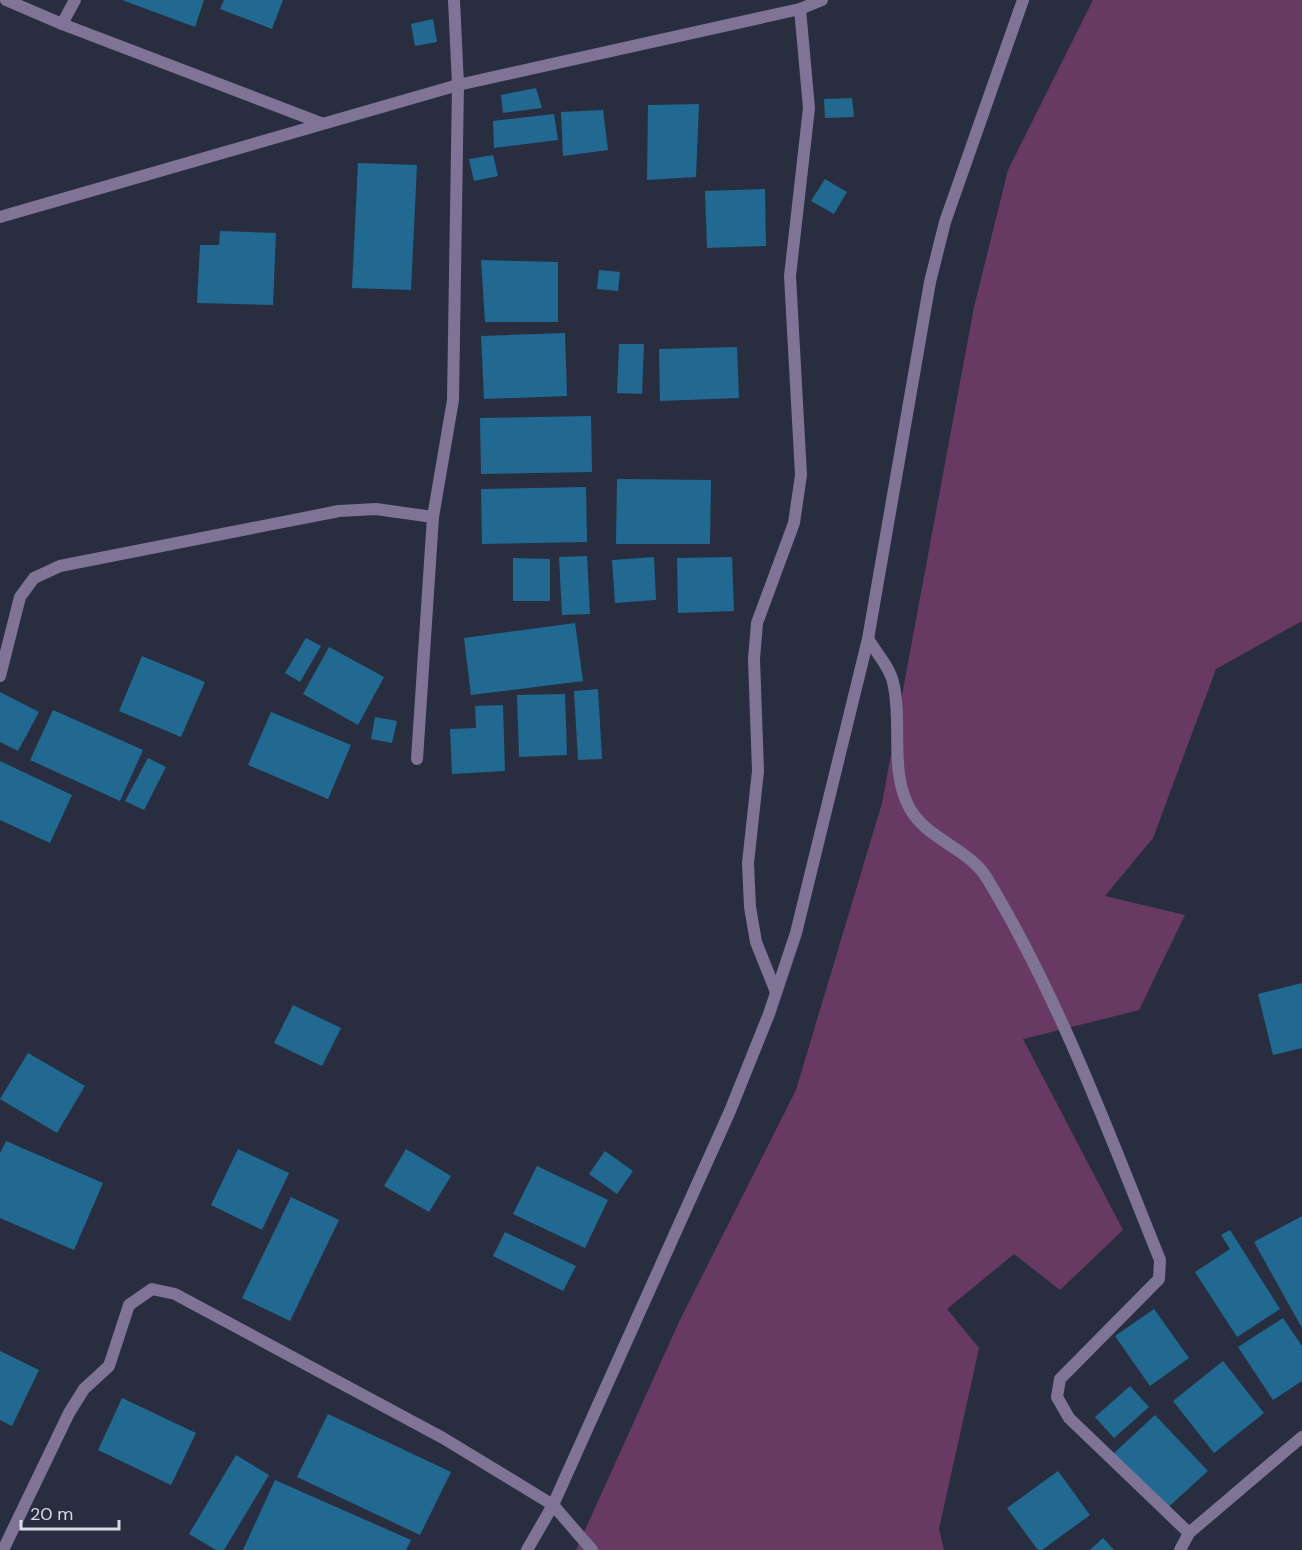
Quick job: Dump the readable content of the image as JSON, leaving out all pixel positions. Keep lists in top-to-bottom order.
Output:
{
  "scale_bar": "20 m"
}
